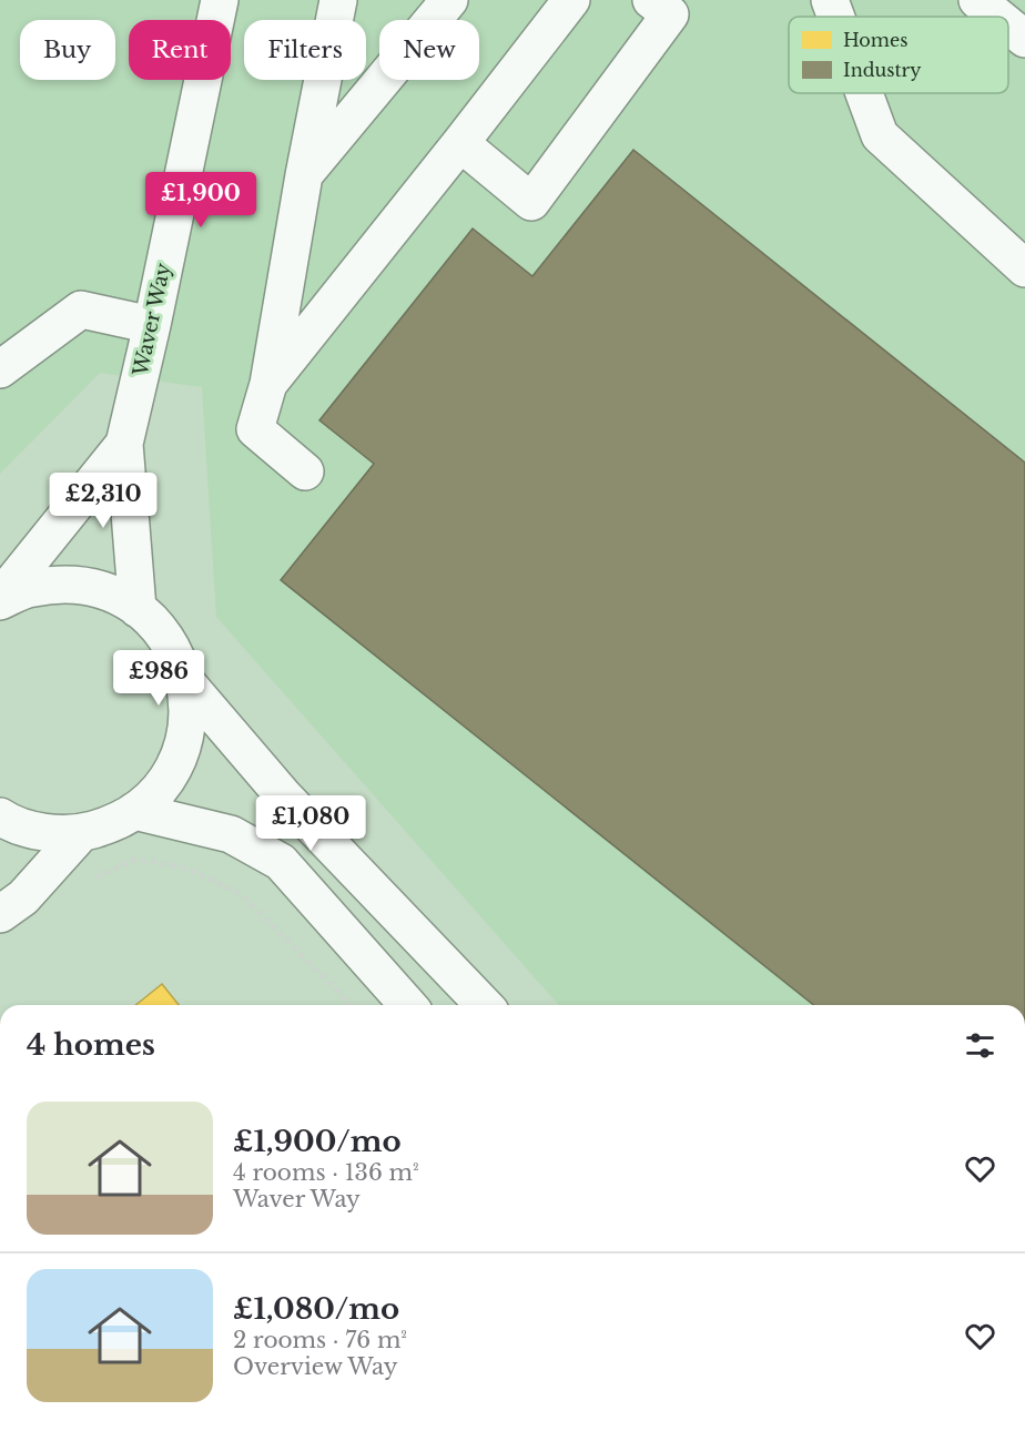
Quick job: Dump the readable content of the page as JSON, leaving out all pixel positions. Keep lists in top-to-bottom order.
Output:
{
  "streets": {
    "street": ["Waver Way"]
  },
  "legend": ["Homes", "Industry"],
  "page": {
    "chip": [
      "Buy",
      "Rent",
      "Filters",
      "New"
    ],
    "price": [
      "£1,900",
      "£2,310",
      "£986",
      "£1,080"
    ],
    "heading": "4 homes",
    "list": [
      {
        "name": "£1,900/mo",
        "note": "4 rooms · 136 m² · Waver Way"
      },
      {
        "name": "£1,080/mo",
        "note": "2 rooms · 76 m² · Overview Way"
      }
    ]
  }
}
